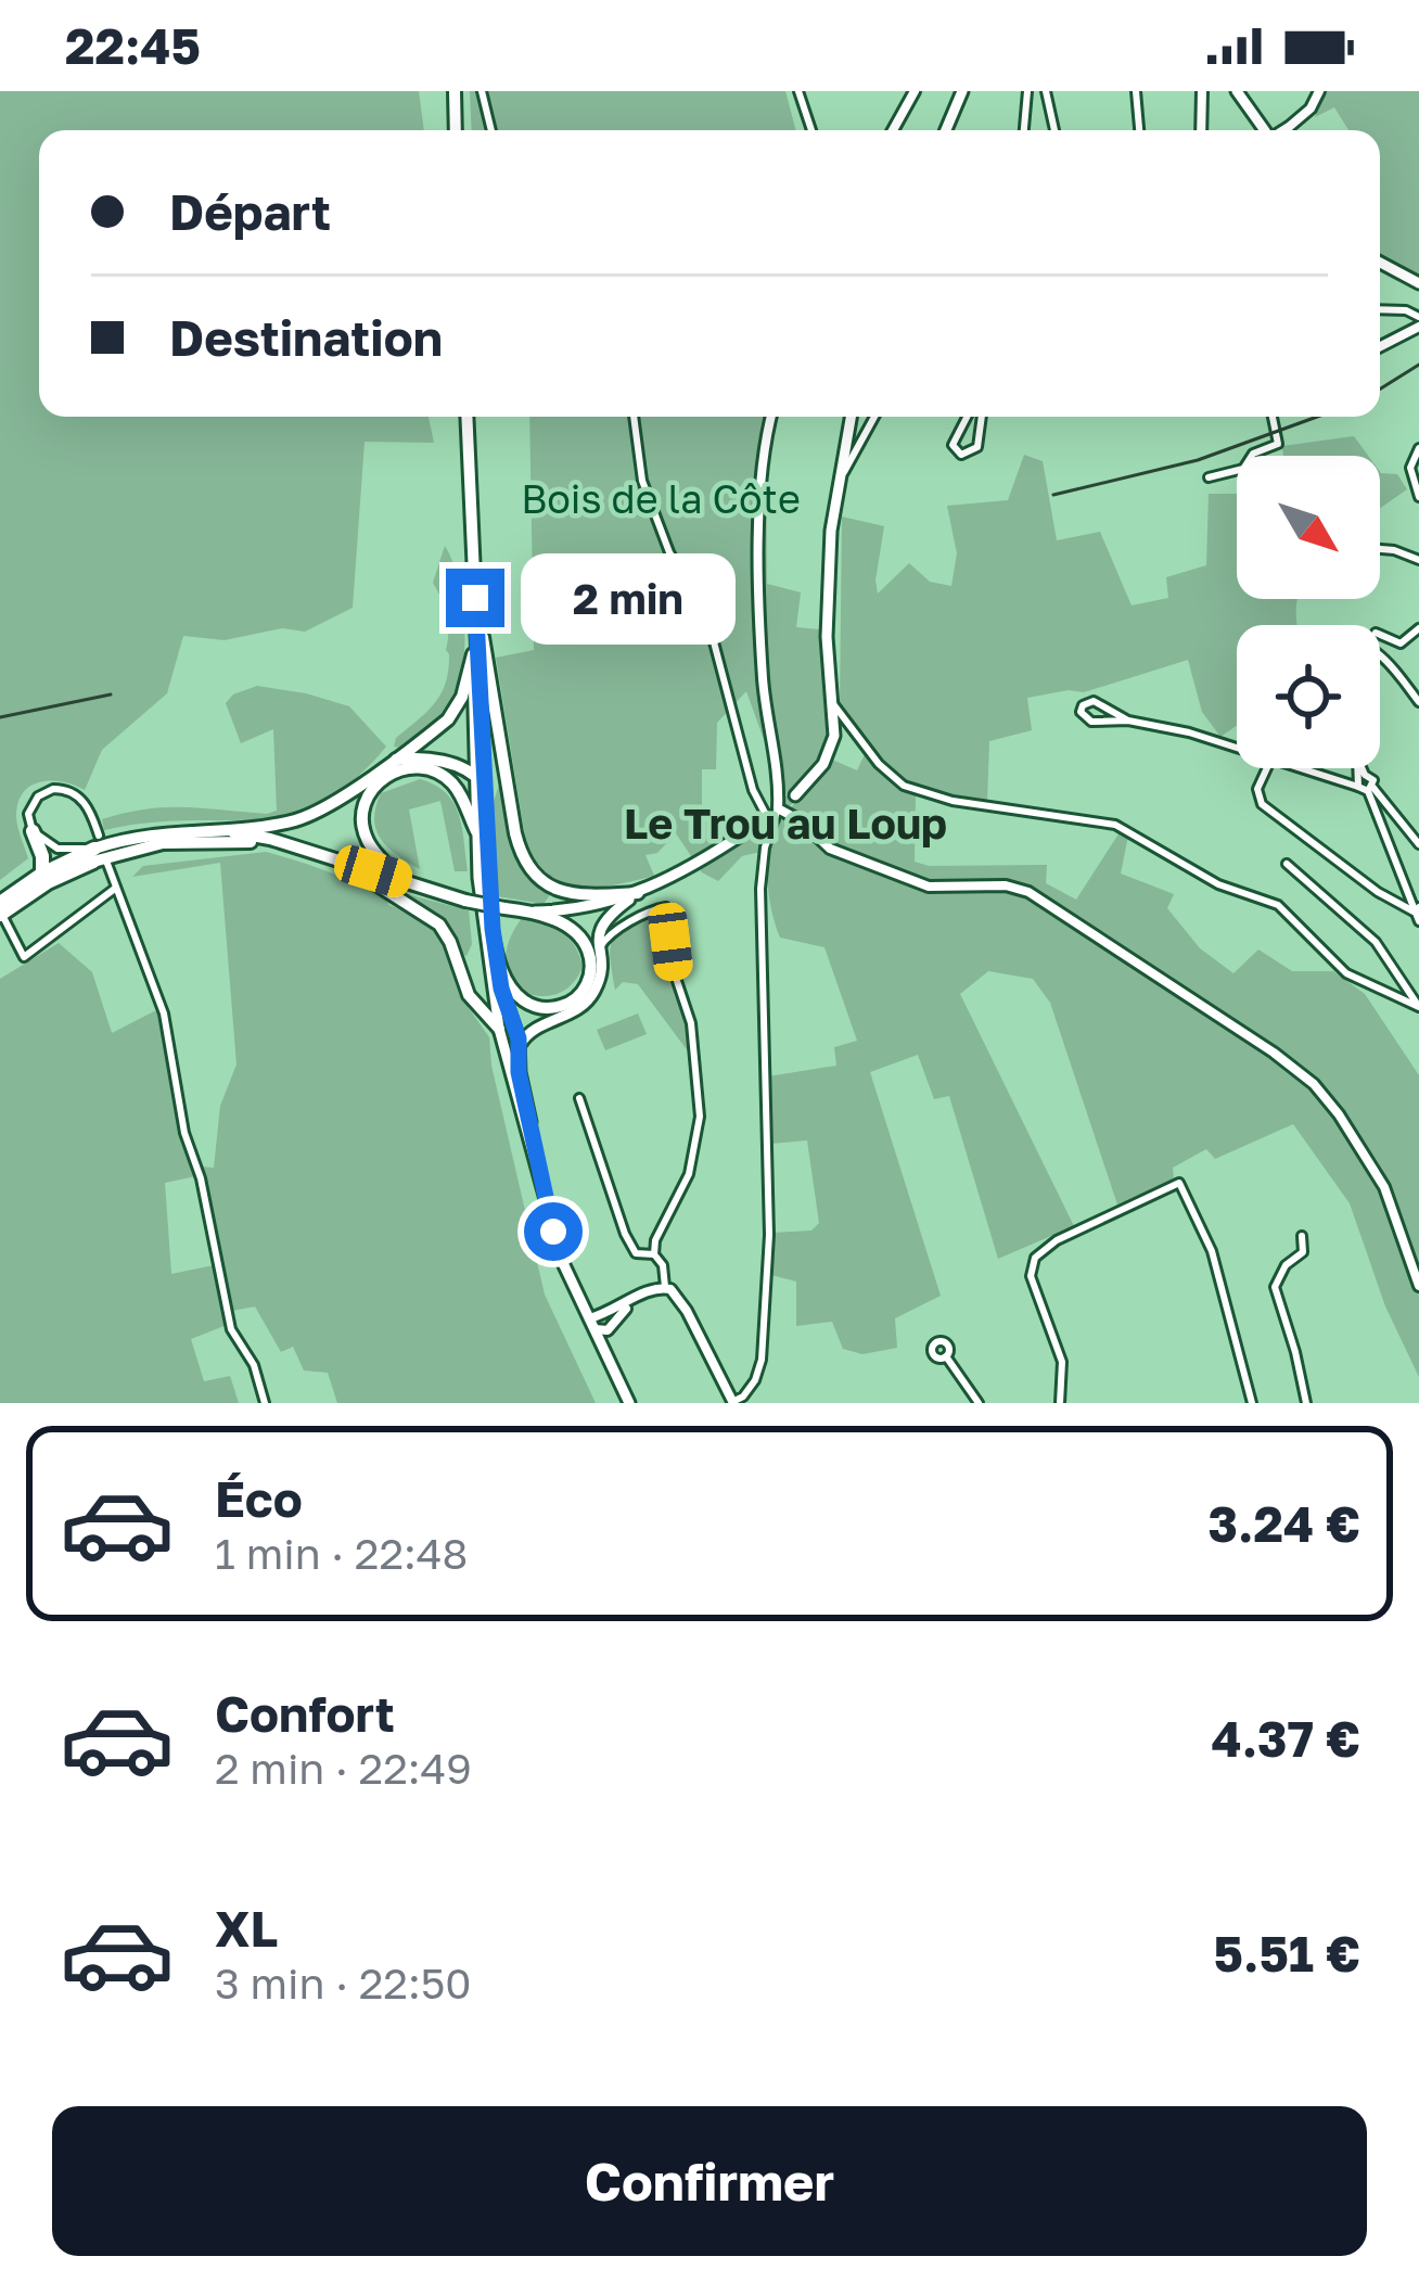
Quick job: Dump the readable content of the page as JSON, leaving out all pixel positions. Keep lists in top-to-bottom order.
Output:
{
  "districts": ["Le Trou au Loup"],
  "parks": ["Bois de la Côte"],
  "north": "bottom right",
  "page": {
    "status": "22:45",
    "banner": ["Départ", "Destination"],
    "bubble": "2 min",
    "list": [
      {
        "name": "Éco",
        "note": "1 min · 22:48",
        "value": "3.24 €"
      },
      {
        "name": "Confort",
        "note": "2 min · 22:49",
        "value": "4.37 €"
      },
      {
        "name": "XL",
        "note": "3 min · 22:50",
        "value": "5.51 €"
      }
    ],
    "buttons": "Confirmer"
  }
}
